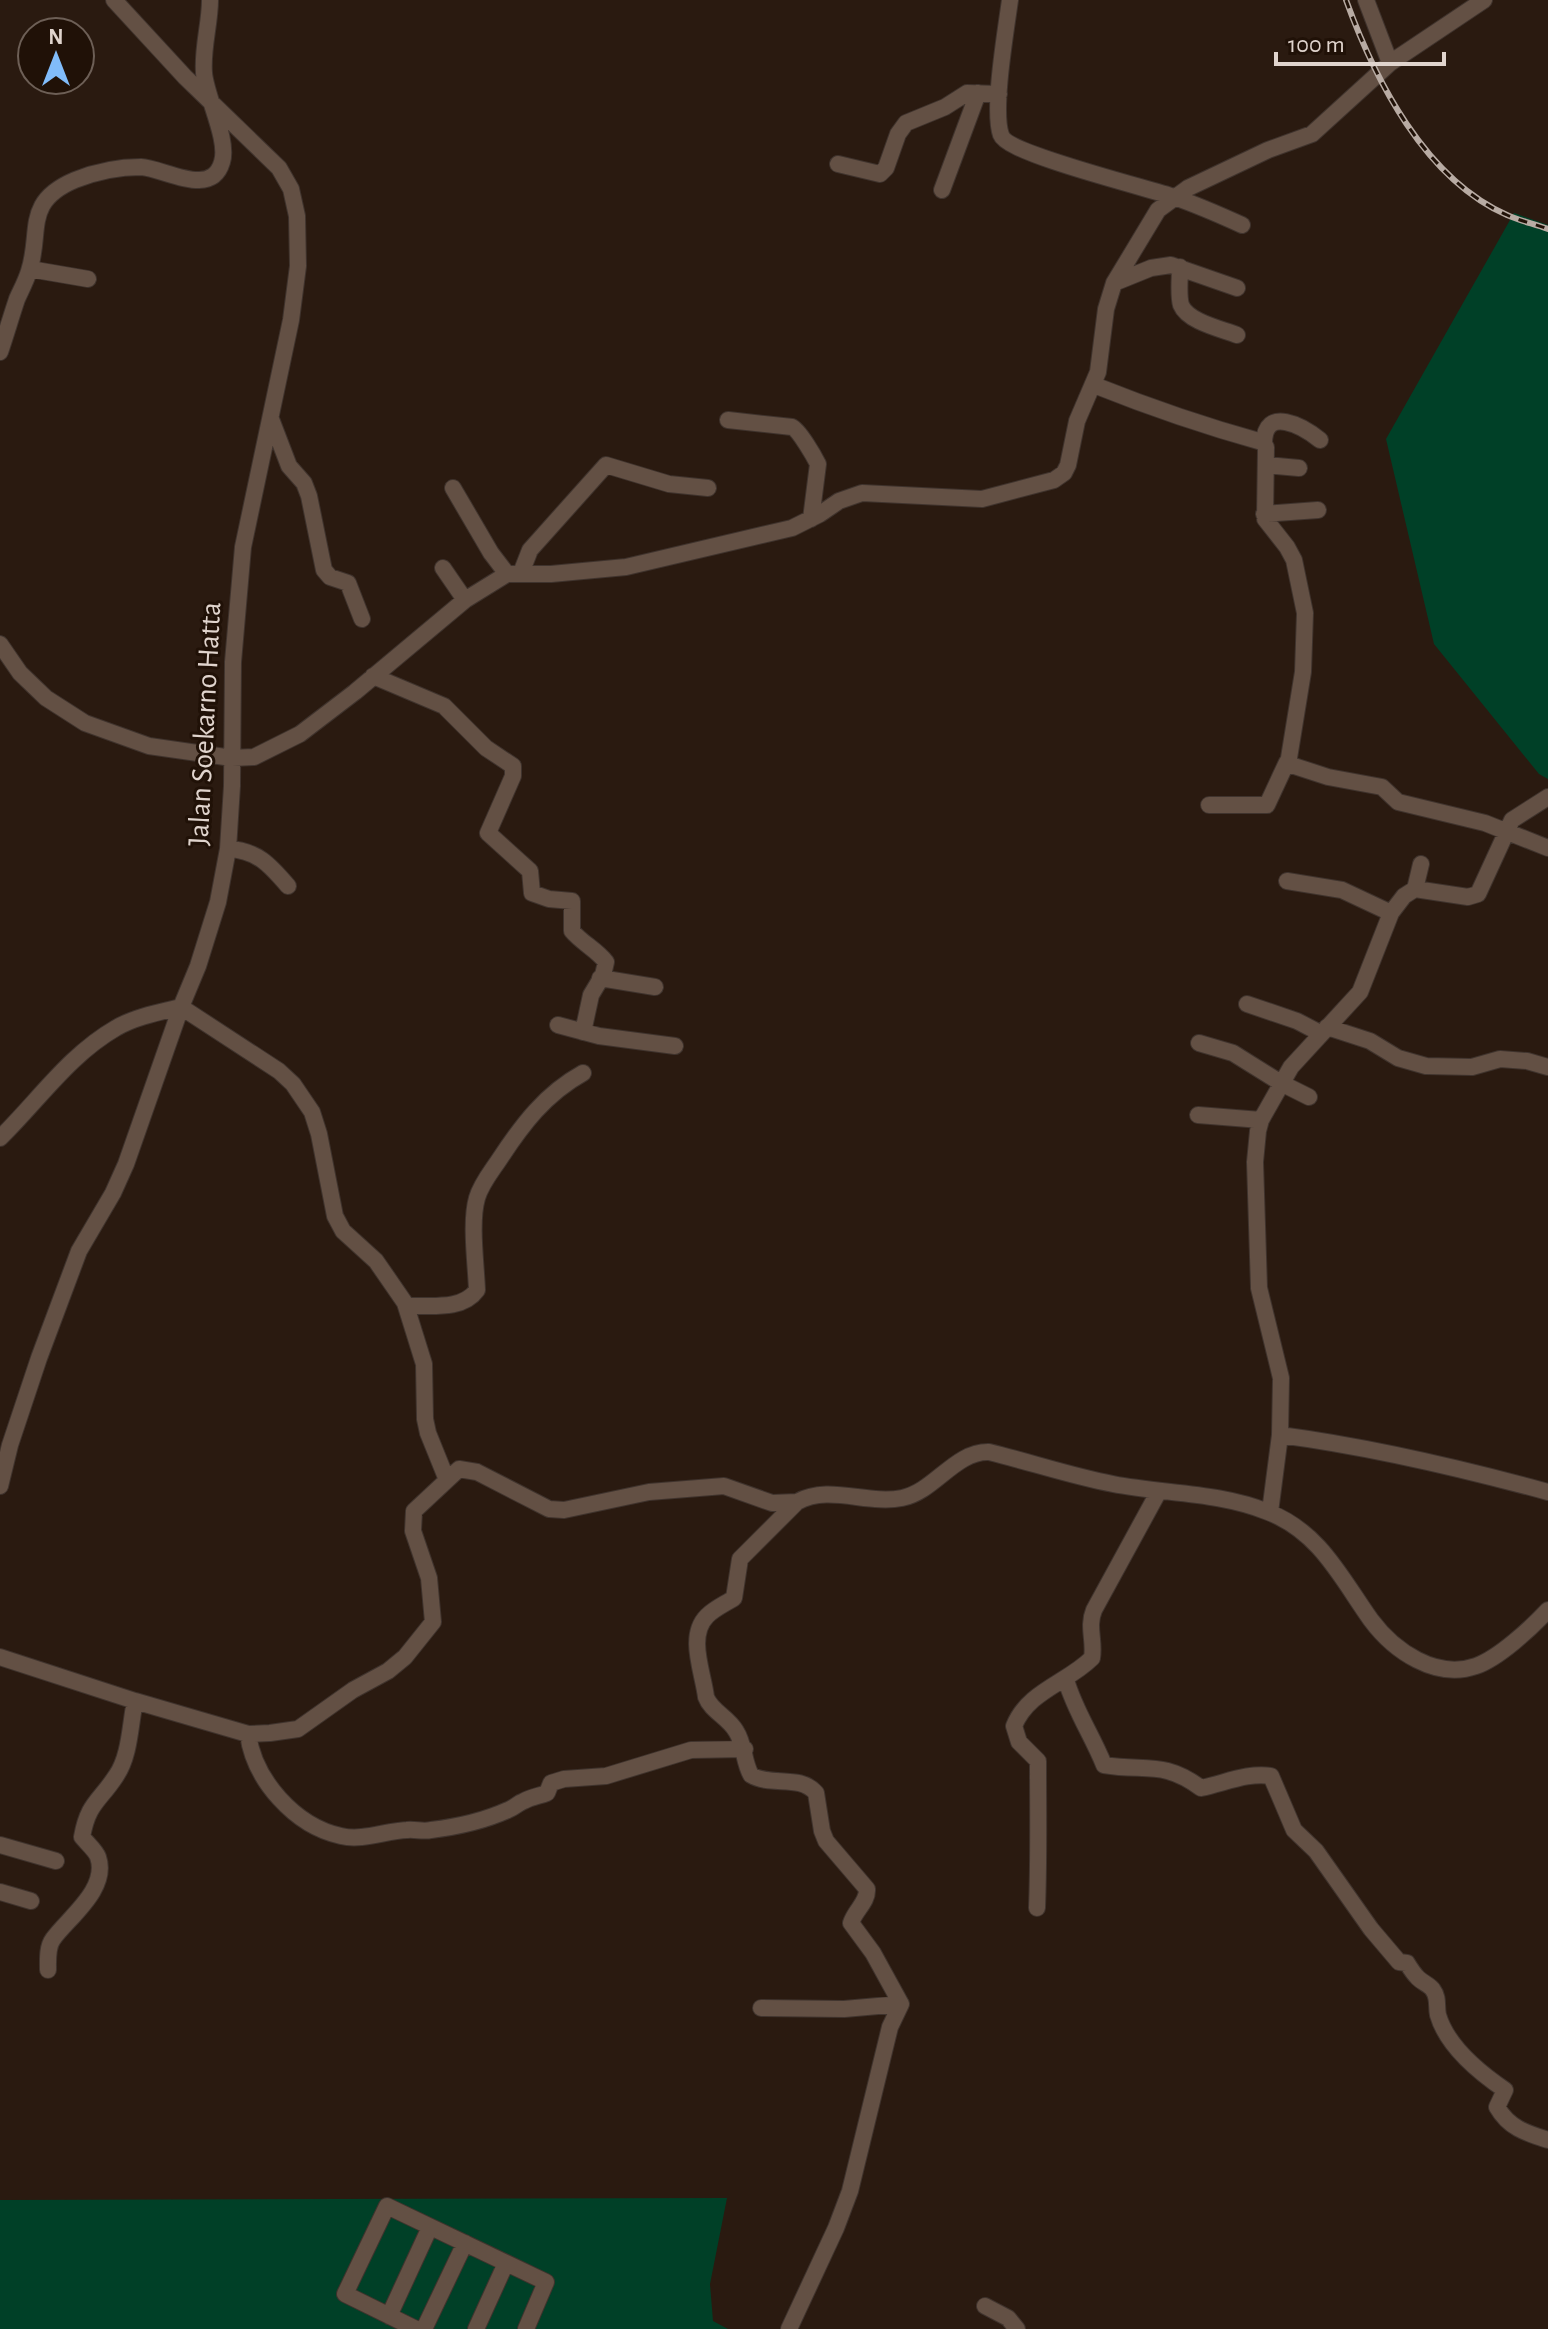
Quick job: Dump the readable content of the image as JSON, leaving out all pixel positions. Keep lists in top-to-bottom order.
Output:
{
  "streets": {
    "street": ["Jalan Soekarno Hatta"]
  },
  "scale_bar": "100 m",
  "north": "top"
}
